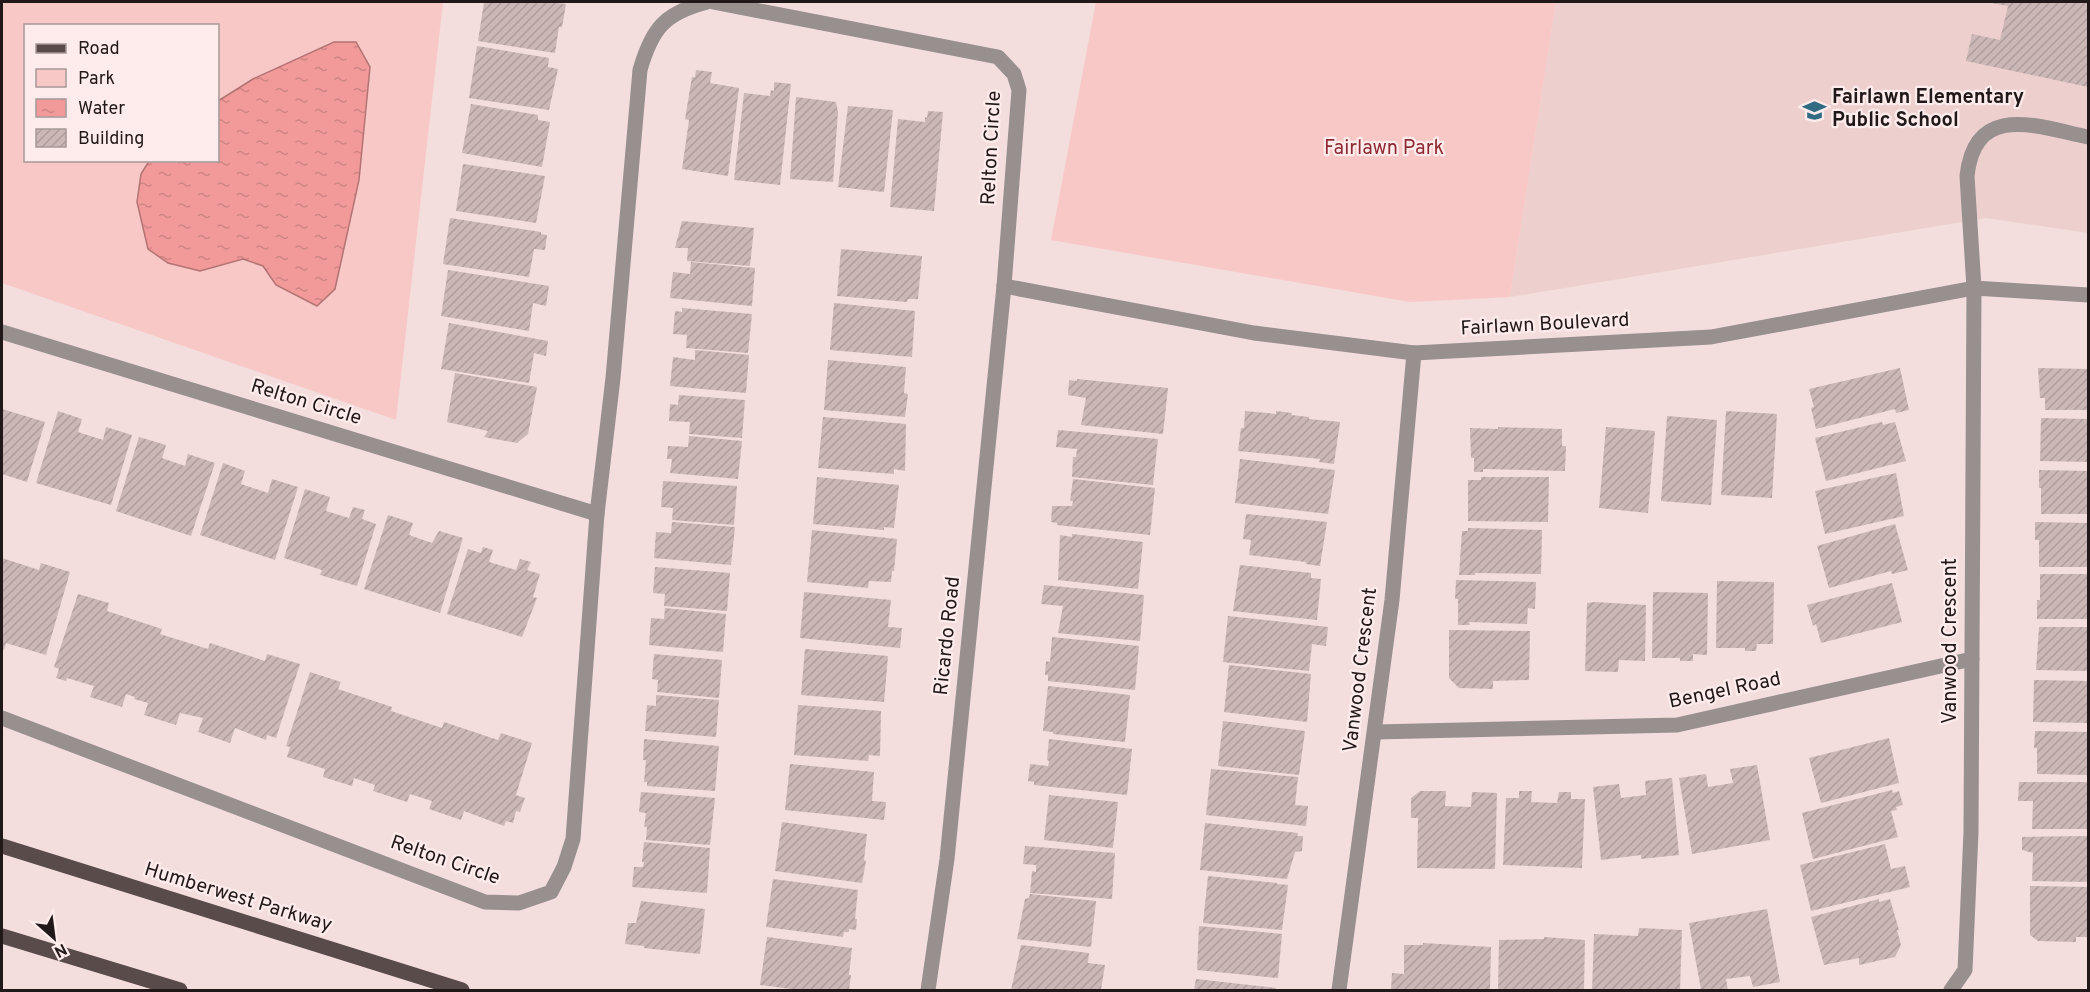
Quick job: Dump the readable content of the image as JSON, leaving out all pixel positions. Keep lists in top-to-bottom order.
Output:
{
  "streets": {
    "main road": ["Humberwest Parkway"],
    "street": [
      "Relton Circle",
      "Fairlawn Boulevard",
      "Ricardo Road",
      "Vanwood Crescent",
      "Bengel Road"
    ]
  },
  "crossings": [
    ["Relton Circle", "Fairlawn Boulevard"],
    ["Relton Circle", "Ricardo Road"],
    ["Fairlawn Boulevard", "Ricardo Road"],
    ["Fairlawn Boulevard", "Vanwood Crescent"],
    ["Vanwood Crescent", "Bengel Road"]
  ],
  "parks": ["Fairlawn Park"],
  "places": {
    "school or university": ["Fairlawn Elementary Public School"]
  },
  "legend": [
    "Road",
    "Park",
    "Water",
    "Building"
  ],
  "north": "bottom right"
}
